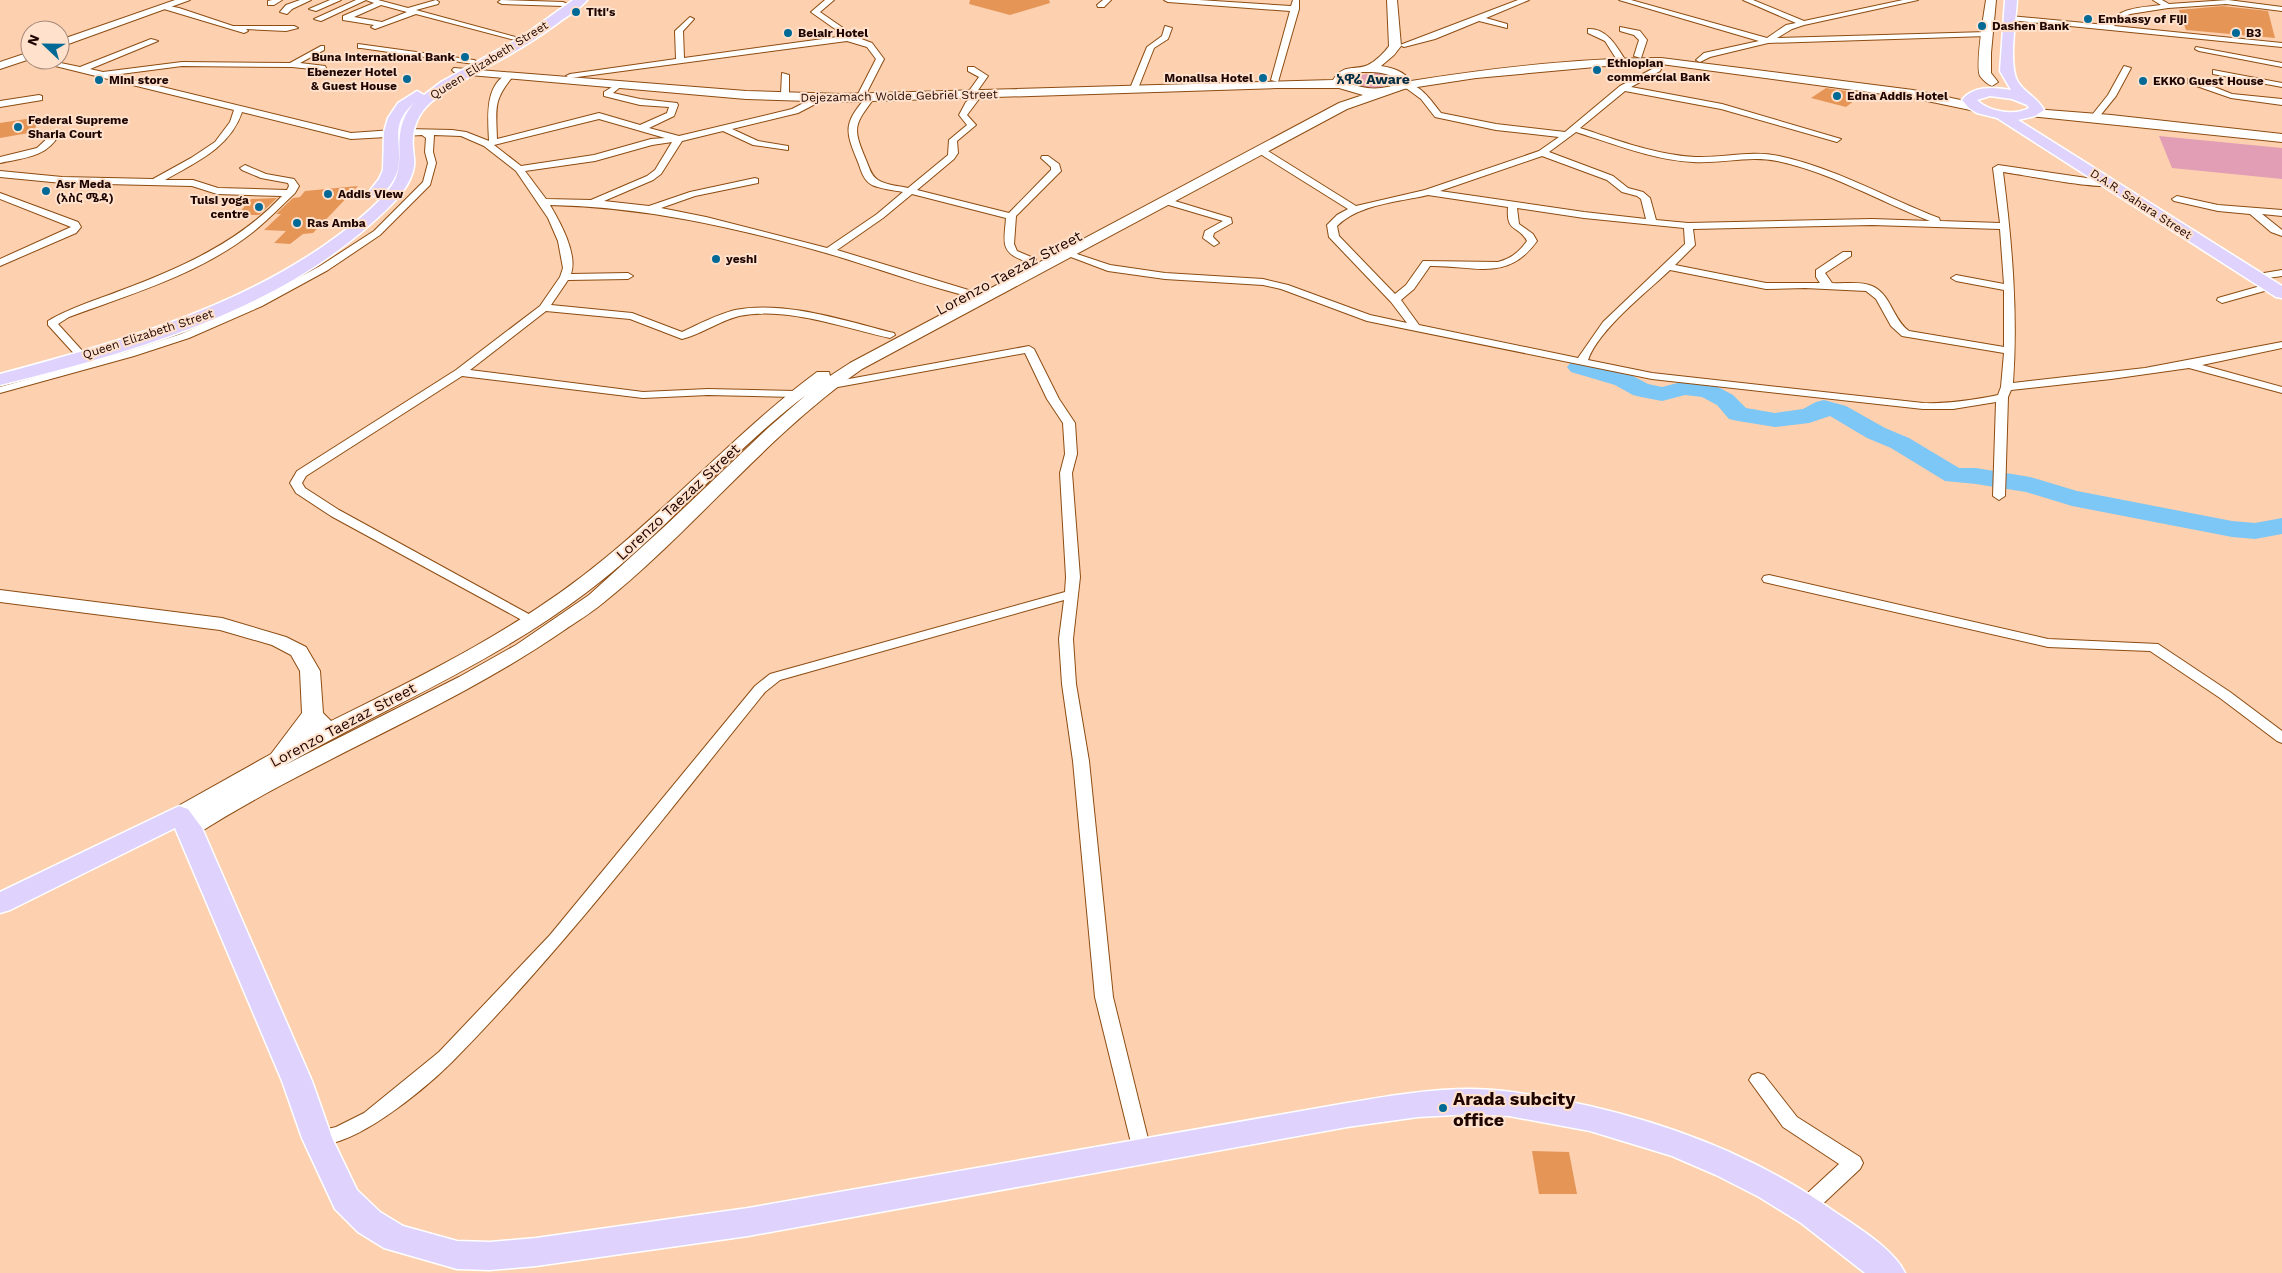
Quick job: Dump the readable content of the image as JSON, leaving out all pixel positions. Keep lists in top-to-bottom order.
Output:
{
  "streets": {
    "main road": [
      "Queen Elizabeth Street",
      "Dejezamach Wolde Gebriel Street",
      "D.A.R. Sahara Street",
      "Lorenzo Taezaz Street"
    ]
  },
  "crossings": [
    ["Queen Elizabeth Street", "Dejezamach Wolde Gebriel Street"],
    ["Dejezamach Wolde Gebriel Street", "Lorenzo Taezaz Street"]
  ],
  "districts": ["አዋሬ Aware"],
  "places": [
    "Titi's",
    "Embassy of Fiji",
    "Dashen Bank",
    "Belair Hotel",
    "B3",
    "Buna International Bank",
    "Ethiopian commercial Bank",
    "Monalisa Hotel",
    "Ebenezer Hotel & Guest House",
    "Mini store",
    "EKKO Guest House",
    "Edna Addis Hotel",
    "Federal Supreme Sharia Court",
    "Asr Meda (አስር ሜዳ)",
    "Addis View",
    "Tulsi yoga centre",
    "Ras Amba",
    "yeshi",
    "Arada subcity office"
  ],
  "north": "left"
}
